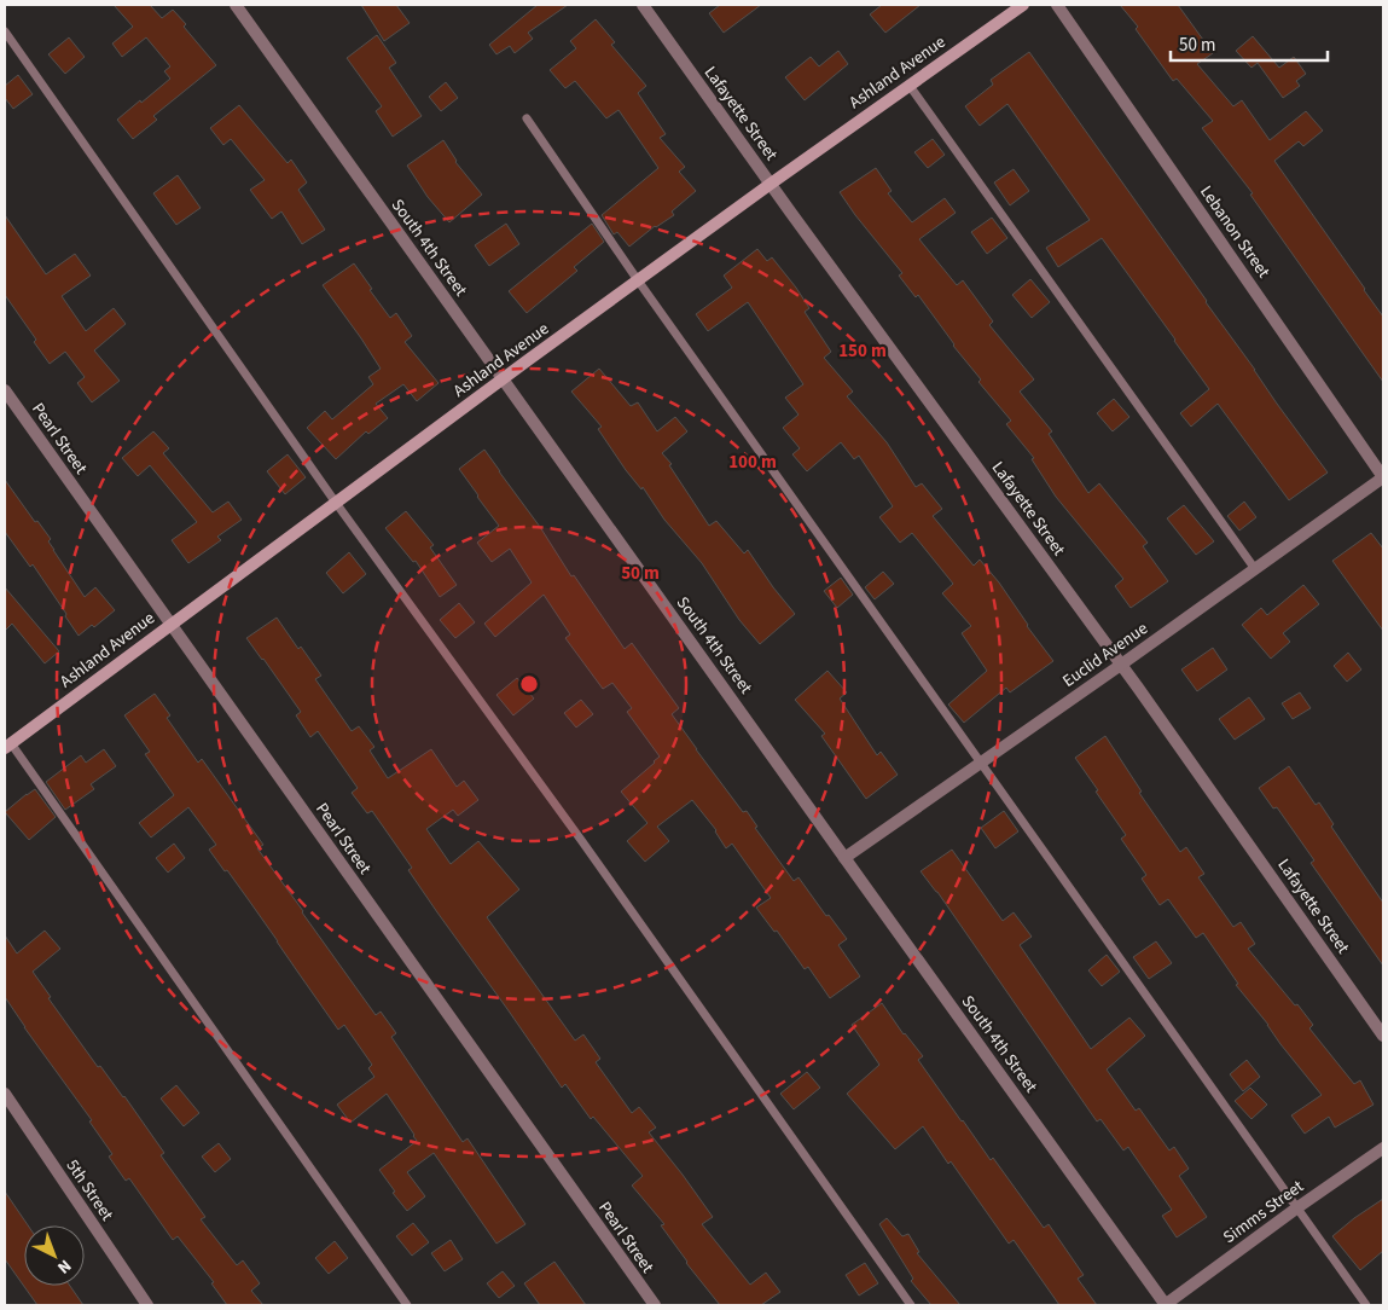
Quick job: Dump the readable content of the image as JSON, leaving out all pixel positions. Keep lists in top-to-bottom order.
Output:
{
  "streets": {
    "street": [
      "Ashland Avenue",
      "Lafayette Street",
      "Lebanon Street",
      "South 4th Street",
      "Pearl Street",
      "Euclid Avenue",
      "5th Street",
      "Simms Street"
    ]
  },
  "crossings": [
    ["Ashland Avenue", "Lafayette Street"],
    ["Ashland Avenue", "South 4th Street"],
    ["Ashland Avenue", "Pearl Street"],
    ["Lafayette Street", "Euclid Avenue"],
    ["Lebanon Street", "Euclid Avenue"],
    ["South 4th Street", "Euclid Avenue"],
    ["South 4th Street", "Simms Street"]
  ],
  "scale_bar": "50 m",
  "north": "bottom right",
  "rings": ["150 m", "100 m", "50 m"]
}
